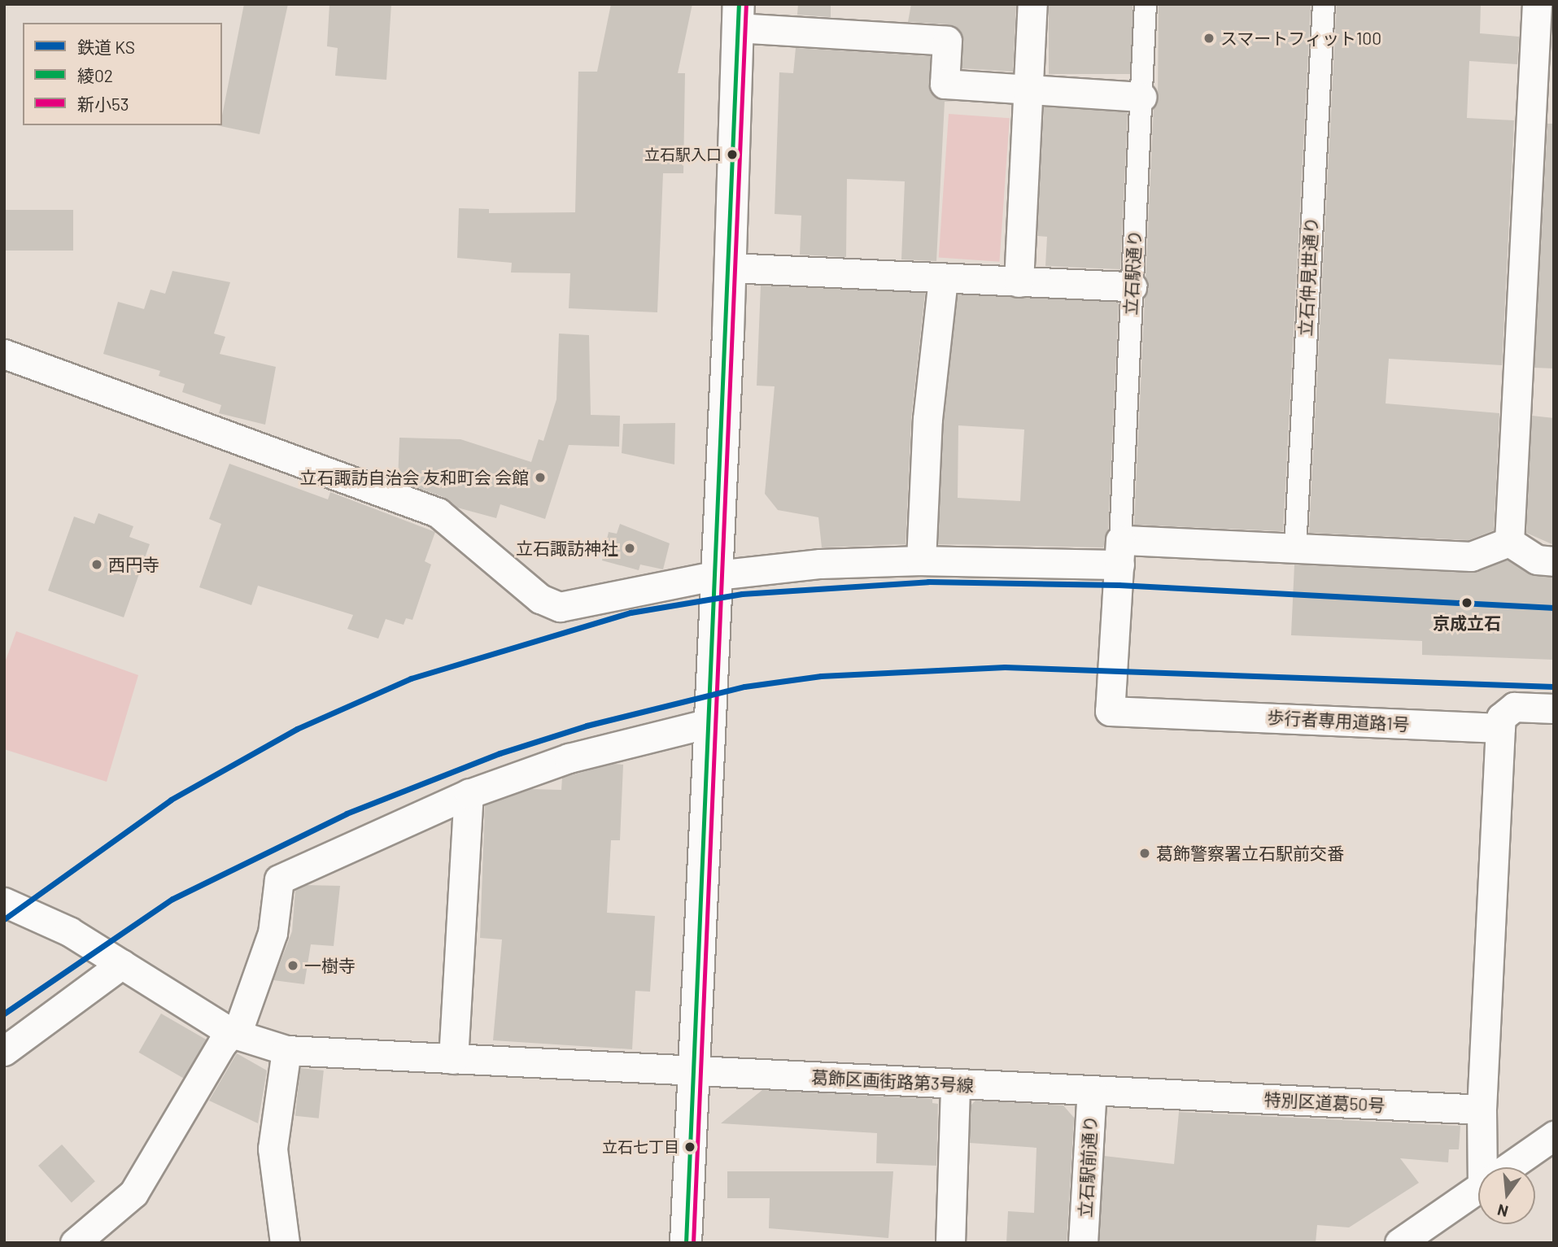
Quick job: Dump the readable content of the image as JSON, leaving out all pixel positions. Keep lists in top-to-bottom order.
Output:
{
  "streets": {
    "street": [
      "立石駅通り",
      "立石仲見世通り",
      "歩行者専用道路1号",
      "葛飾区画街路第3号線",
      "特別区道葛50号",
      "立石駅前通り"
    ]
  },
  "crossings": [
    ["立石駅通り", "歩行者専用道路1号"],
    ["葛飾区画街路第3号線", "特別区道葛50号"],
    ["葛飾区画街路第3号線", "立石駅前通り"],
    ["特別区道葛50号", "立石駅前通り"]
  ],
  "places": [
    "スマートフィット100",
    "立石駅入口",
    "立石諏訪自治会 友和町会 会館",
    "立石諏訪神社",
    "西円寺",
    "京成立石",
    "葛飾警察署立石駅前交番",
    "一樹寺",
    "立石七丁目"
  ],
  "lines": ["transit line 綾02", "transit line 新小53", "rail line KS"],
  "legend": ["鉄道 KS", "綾02", "新小53"],
  "north": "bottom"
}
